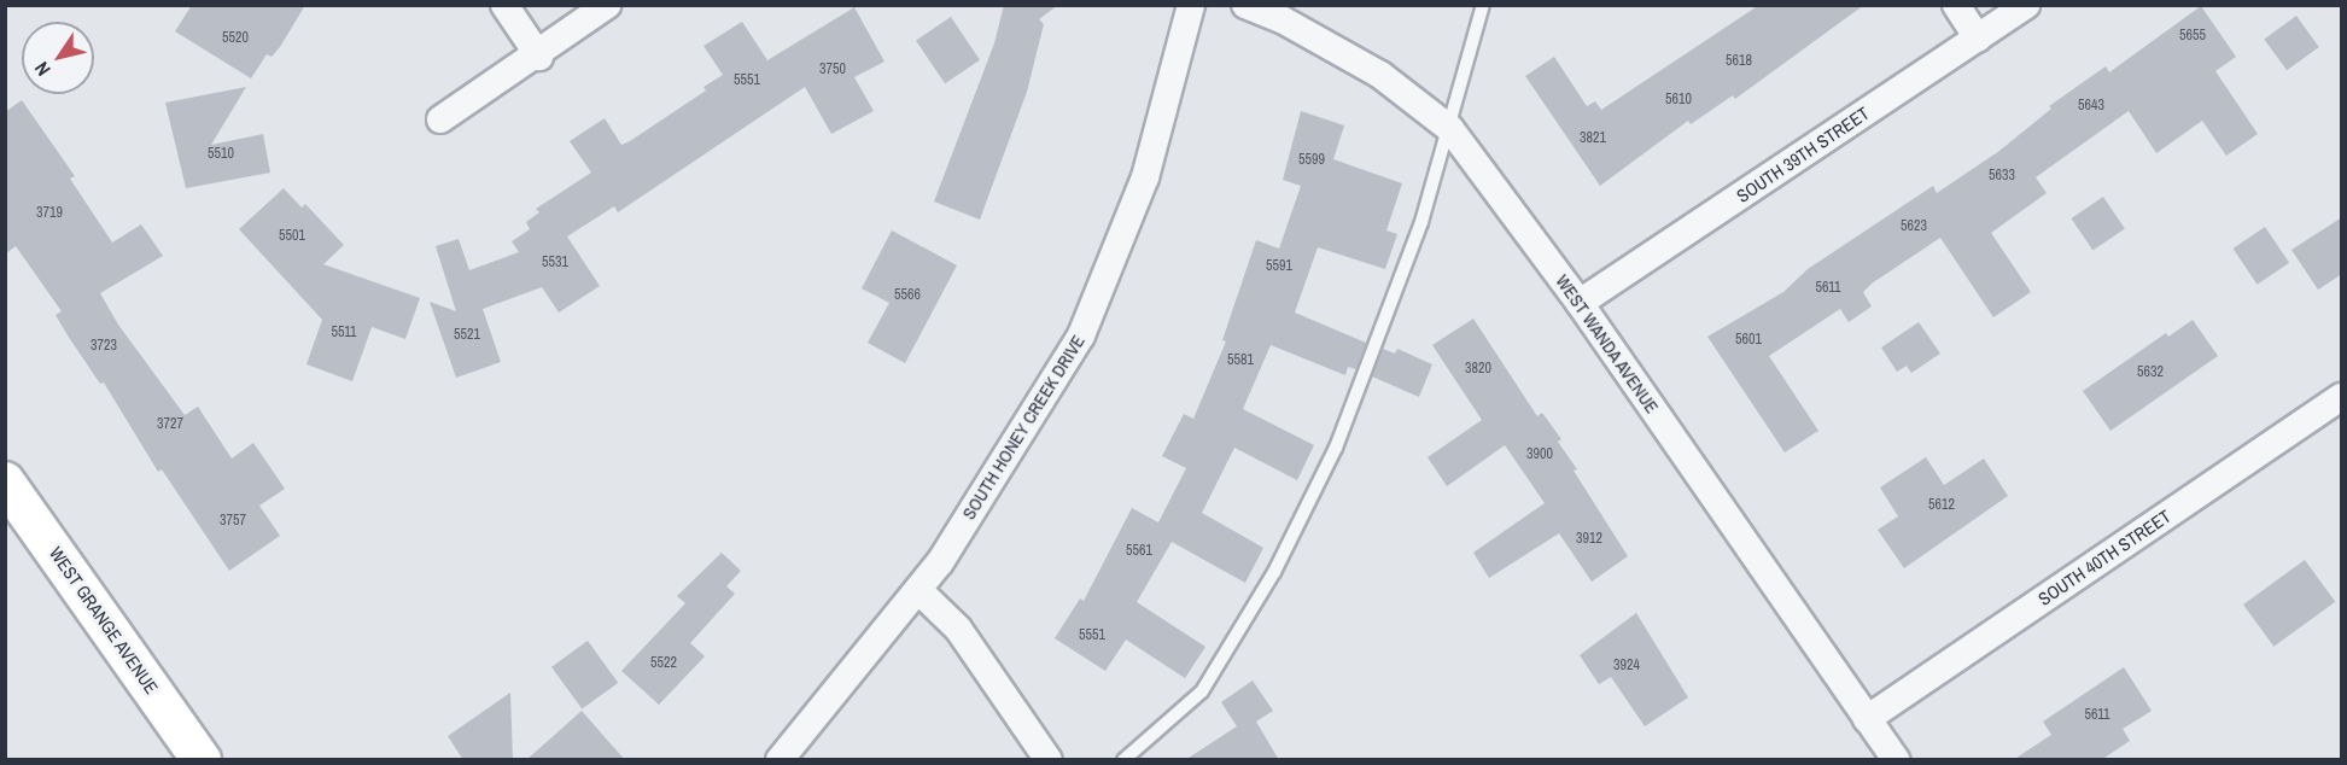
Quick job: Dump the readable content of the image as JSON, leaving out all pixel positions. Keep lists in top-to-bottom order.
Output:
{
  "streets": {
    "street": [
      "SOUTH 39TH STREET",
      "WEST WANDA AVENUE",
      "SOUTH HONEY CREEK DRIVE",
      "SOUTH 40TH STREET",
      "WEST GRANGE AVENUE"
    ]
  },
  "crossings": [
    ["SOUTH 39TH STREET", "WEST WANDA AVENUE"],
    ["WEST WANDA AVENUE", "SOUTH 40TH STREET"]
  ],
  "house_numbers": [
    "5655",
    "5520",
    "5618",
    "3750",
    "5551",
    "5610",
    "5643",
    "3821",
    "5510",
    "5599",
    "5633",
    "3719",
    "5623",
    "5501",
    "5531",
    "5591",
    "5611",
    "5566",
    "5511",
    "5521",
    "5601",
    "3723",
    "5581",
    "3820",
    "5632",
    "3727",
    "3900",
    "5612",
    "3757",
    "3912",
    "5561",
    "5551",
    "5522",
    "3924",
    "5611"
  ],
  "north": "bottom left"
}
